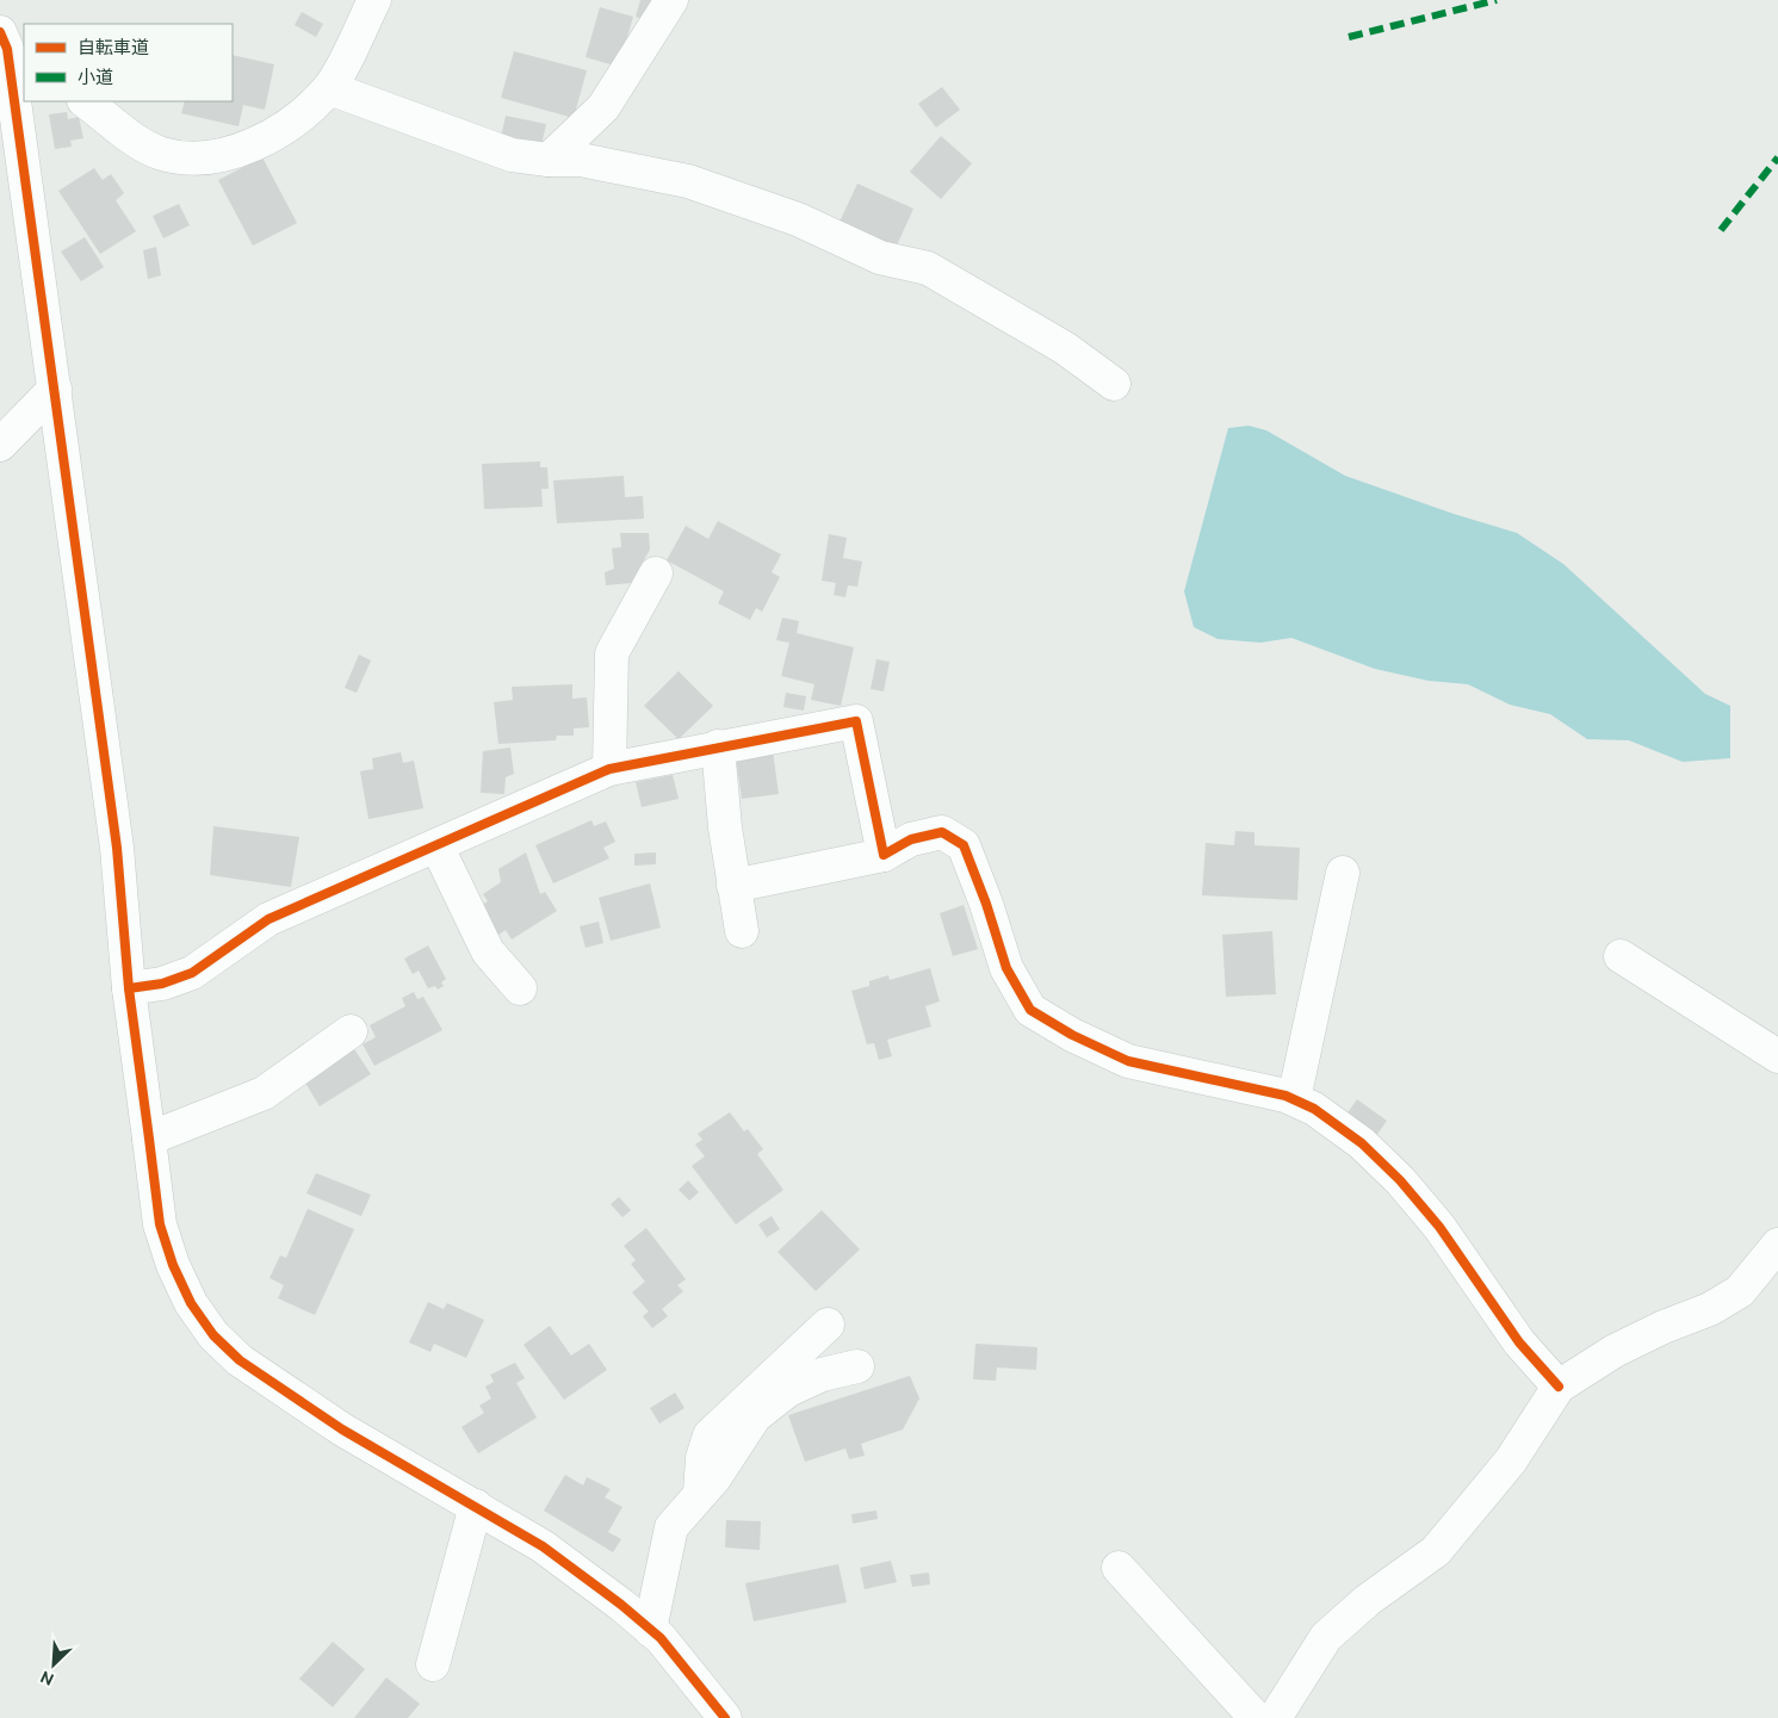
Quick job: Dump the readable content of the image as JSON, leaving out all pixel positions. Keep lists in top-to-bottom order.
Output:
{
  "legend": ["自転車道", "小道"],
  "north": "bottom left"
}
